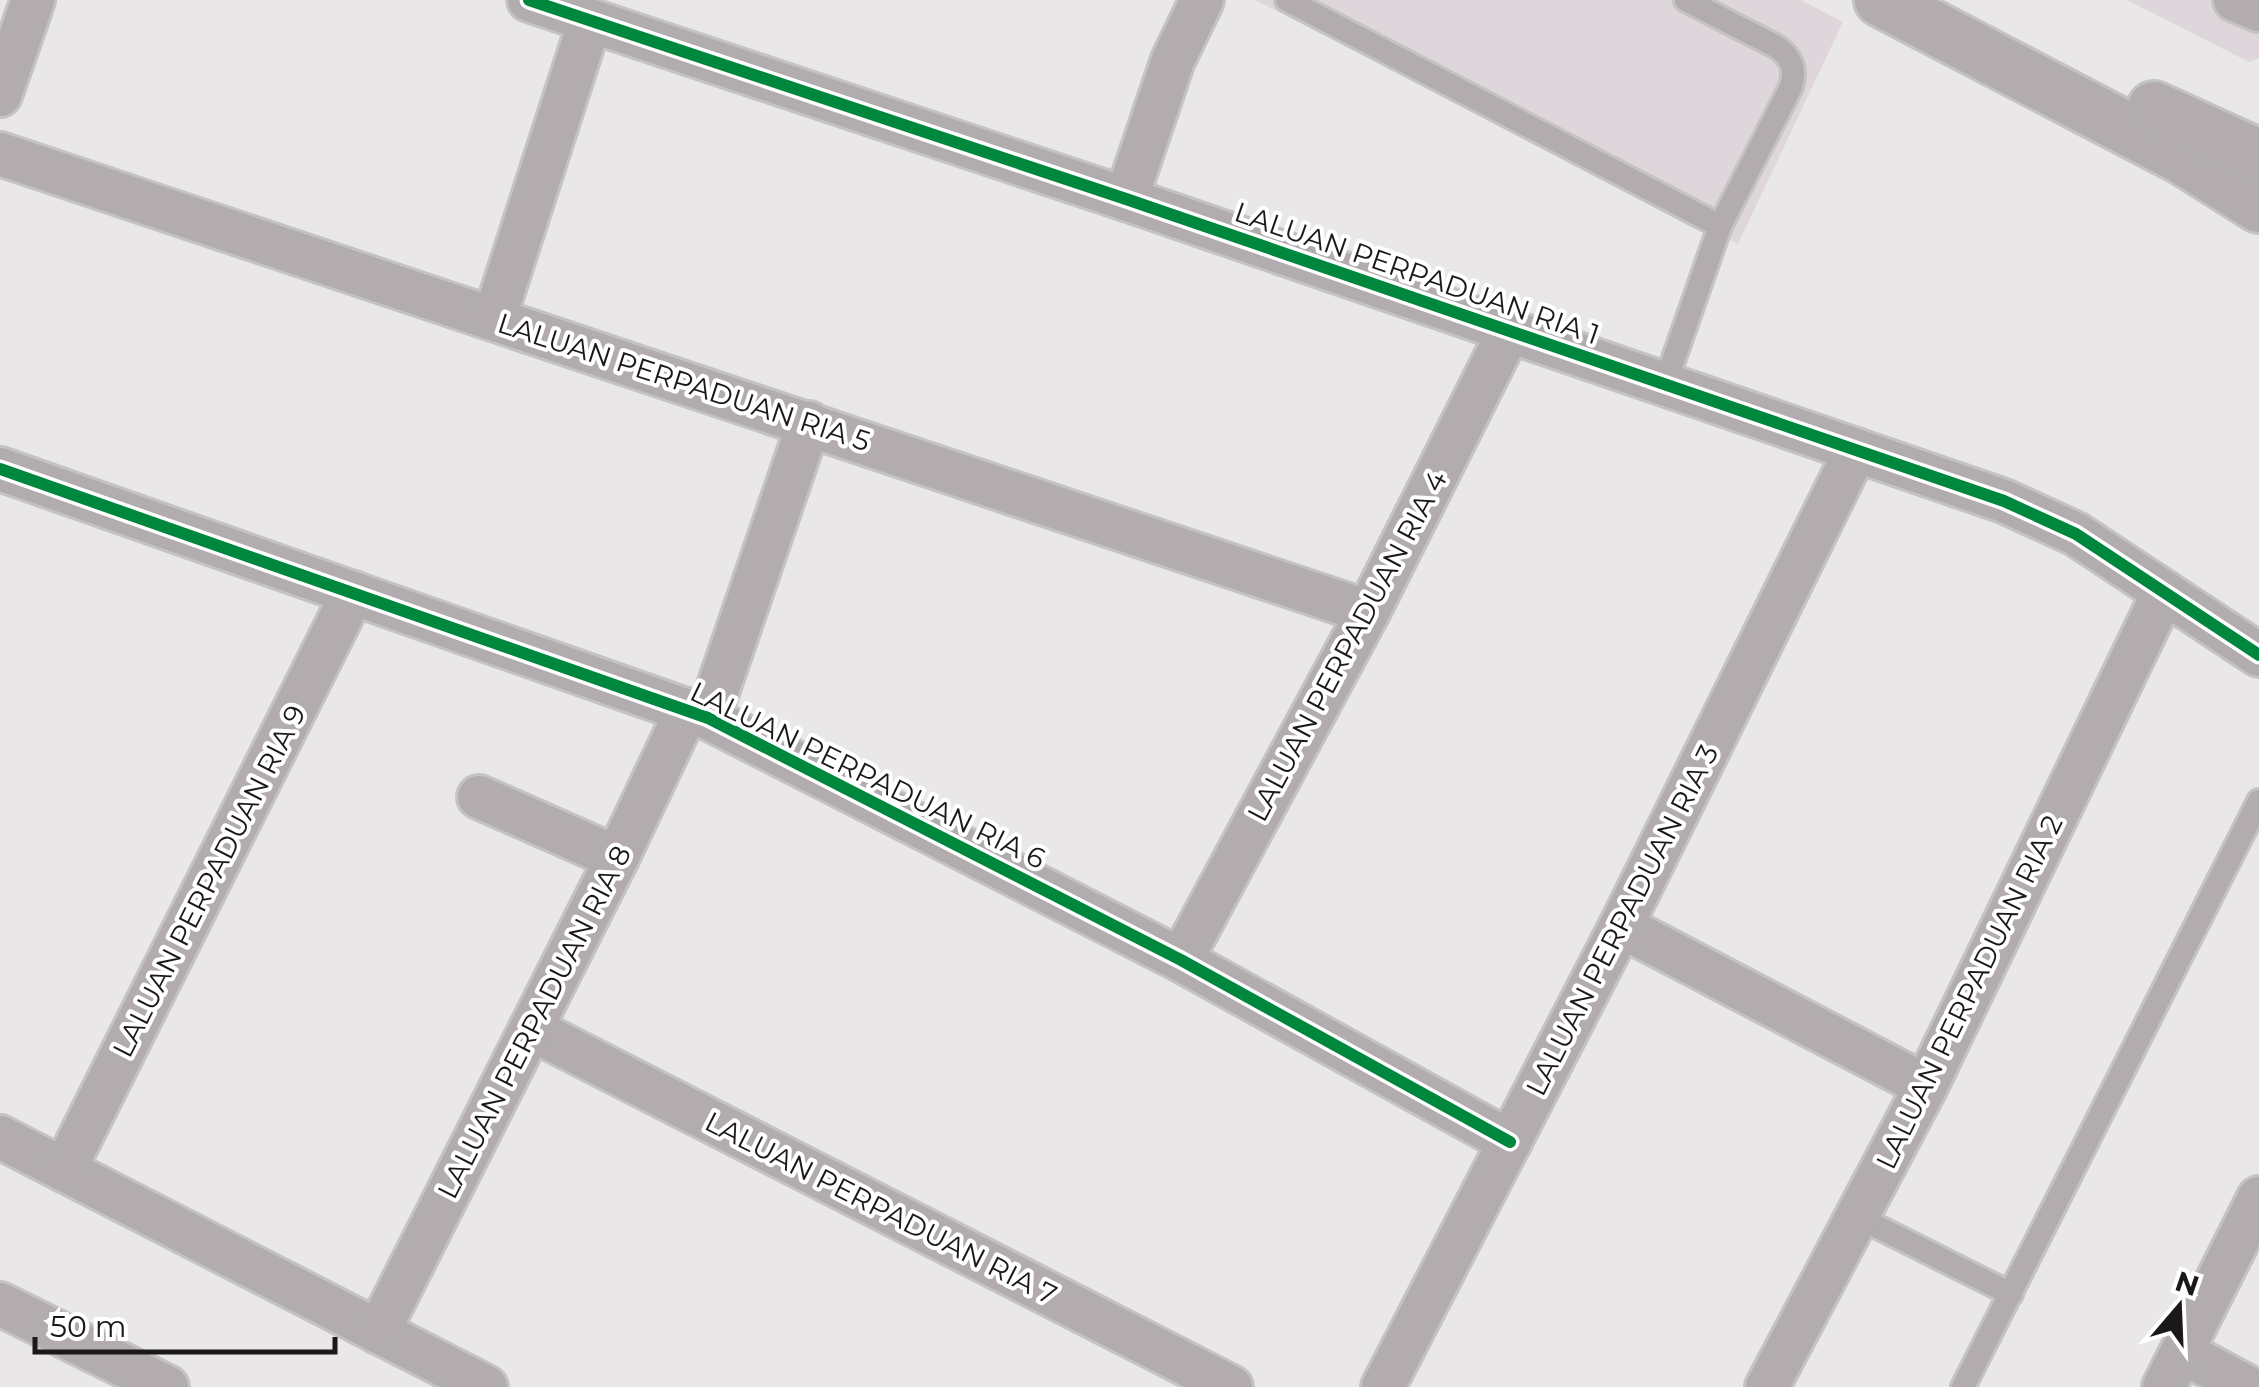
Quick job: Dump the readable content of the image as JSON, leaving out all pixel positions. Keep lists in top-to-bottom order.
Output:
{
  "streets": {
    "street": [
      "LALUAN PERPADUAN RIA 1",
      "LALUAN PERPADUAN RIA 5",
      "LALUAN PERPADUAN RIA 4",
      "LALUAN PERPADUAN RIA 6",
      "LALUAN PERPADUAN RIA 9",
      "LALUAN PERPADUAN RIA 3",
      "LALUAN PERPADUAN RIA 2",
      "LALUAN PERPADUAN RIA 8",
      "LALUAN PERPADUAN RIA 7"
    ]
  },
  "crossings": [
    ["LALUAN PERPADUAN RIA 1", "LALUAN PERPADUAN RIA 4"],
    ["LALUAN PERPADUAN RIA 1", "LALUAN PERPADUAN RIA 3"],
    ["LALUAN PERPADUAN RIA 1", "LALUAN PERPADUAN RIA 2"],
    ["LALUAN PERPADUAN RIA 5", "LALUAN PERPADUAN RIA 4"],
    ["LALUAN PERPADUAN RIA 5", "LALUAN PERPADUAN RIA 8"],
    ["LALUAN PERPADUAN RIA 4", "LALUAN PERPADUAN RIA 6"],
    ["LALUAN PERPADUAN RIA 6", "LALUAN PERPADUAN RIA 9"],
    ["LALUAN PERPADUAN RIA 6", "LALUAN PERPADUAN RIA 3"],
    ["LALUAN PERPADUAN RIA 6", "LALUAN PERPADUAN RIA 8"],
    ["LALUAN PERPADUAN RIA 8", "LALUAN PERPADUAN RIA 7"]
  ],
  "scale_bar": "50 m",
  "north": "top"
}
